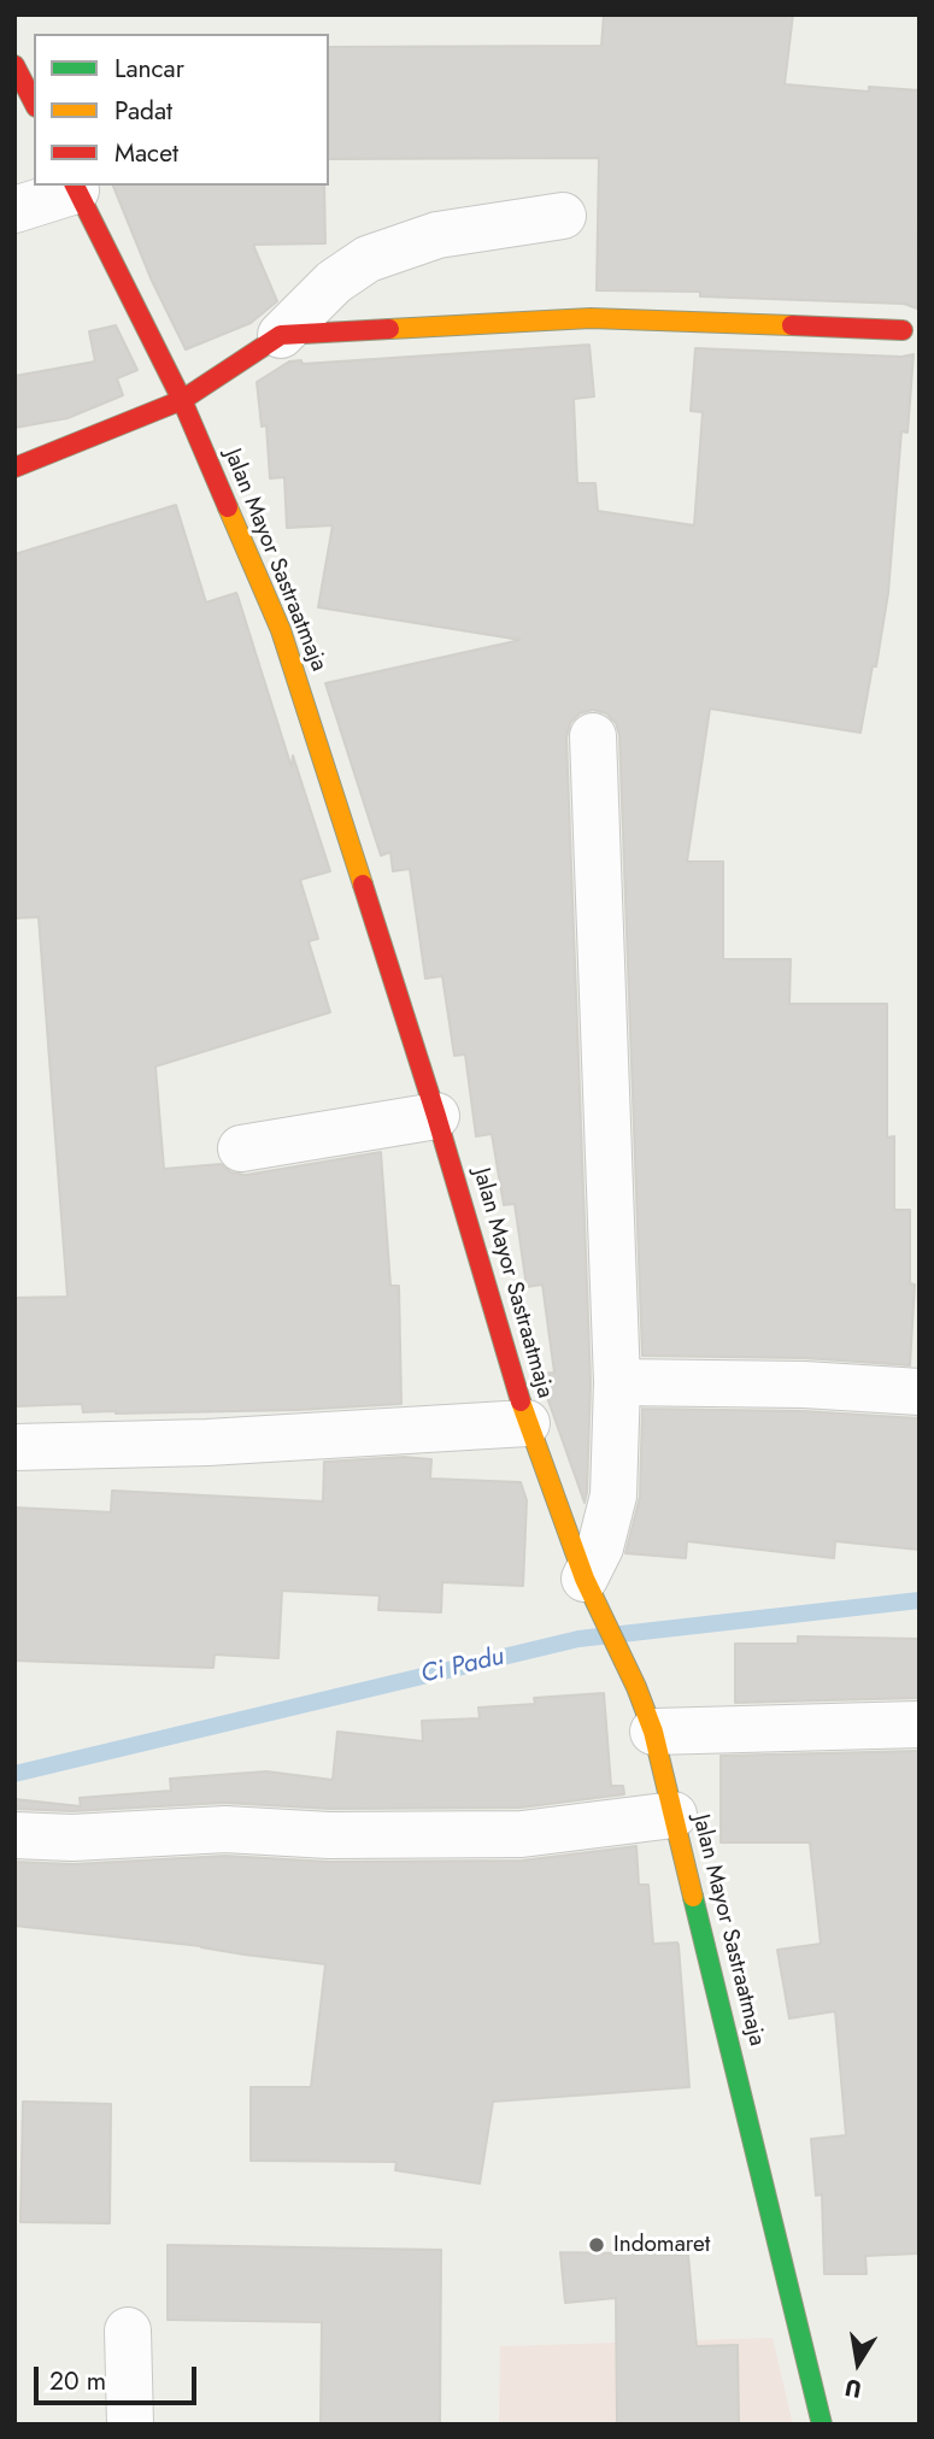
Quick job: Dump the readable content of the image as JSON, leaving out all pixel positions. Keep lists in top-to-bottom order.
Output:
{
  "streets": {
    "street": ["Jalan Mayor Sastraatmaja"]
  },
  "water": ["Ci Padu"],
  "places": ["Indomaret"],
  "legend": ["Lancar", "Padat", "Macet"],
  "scale_bar": "20 m",
  "north": "bottom"
}
